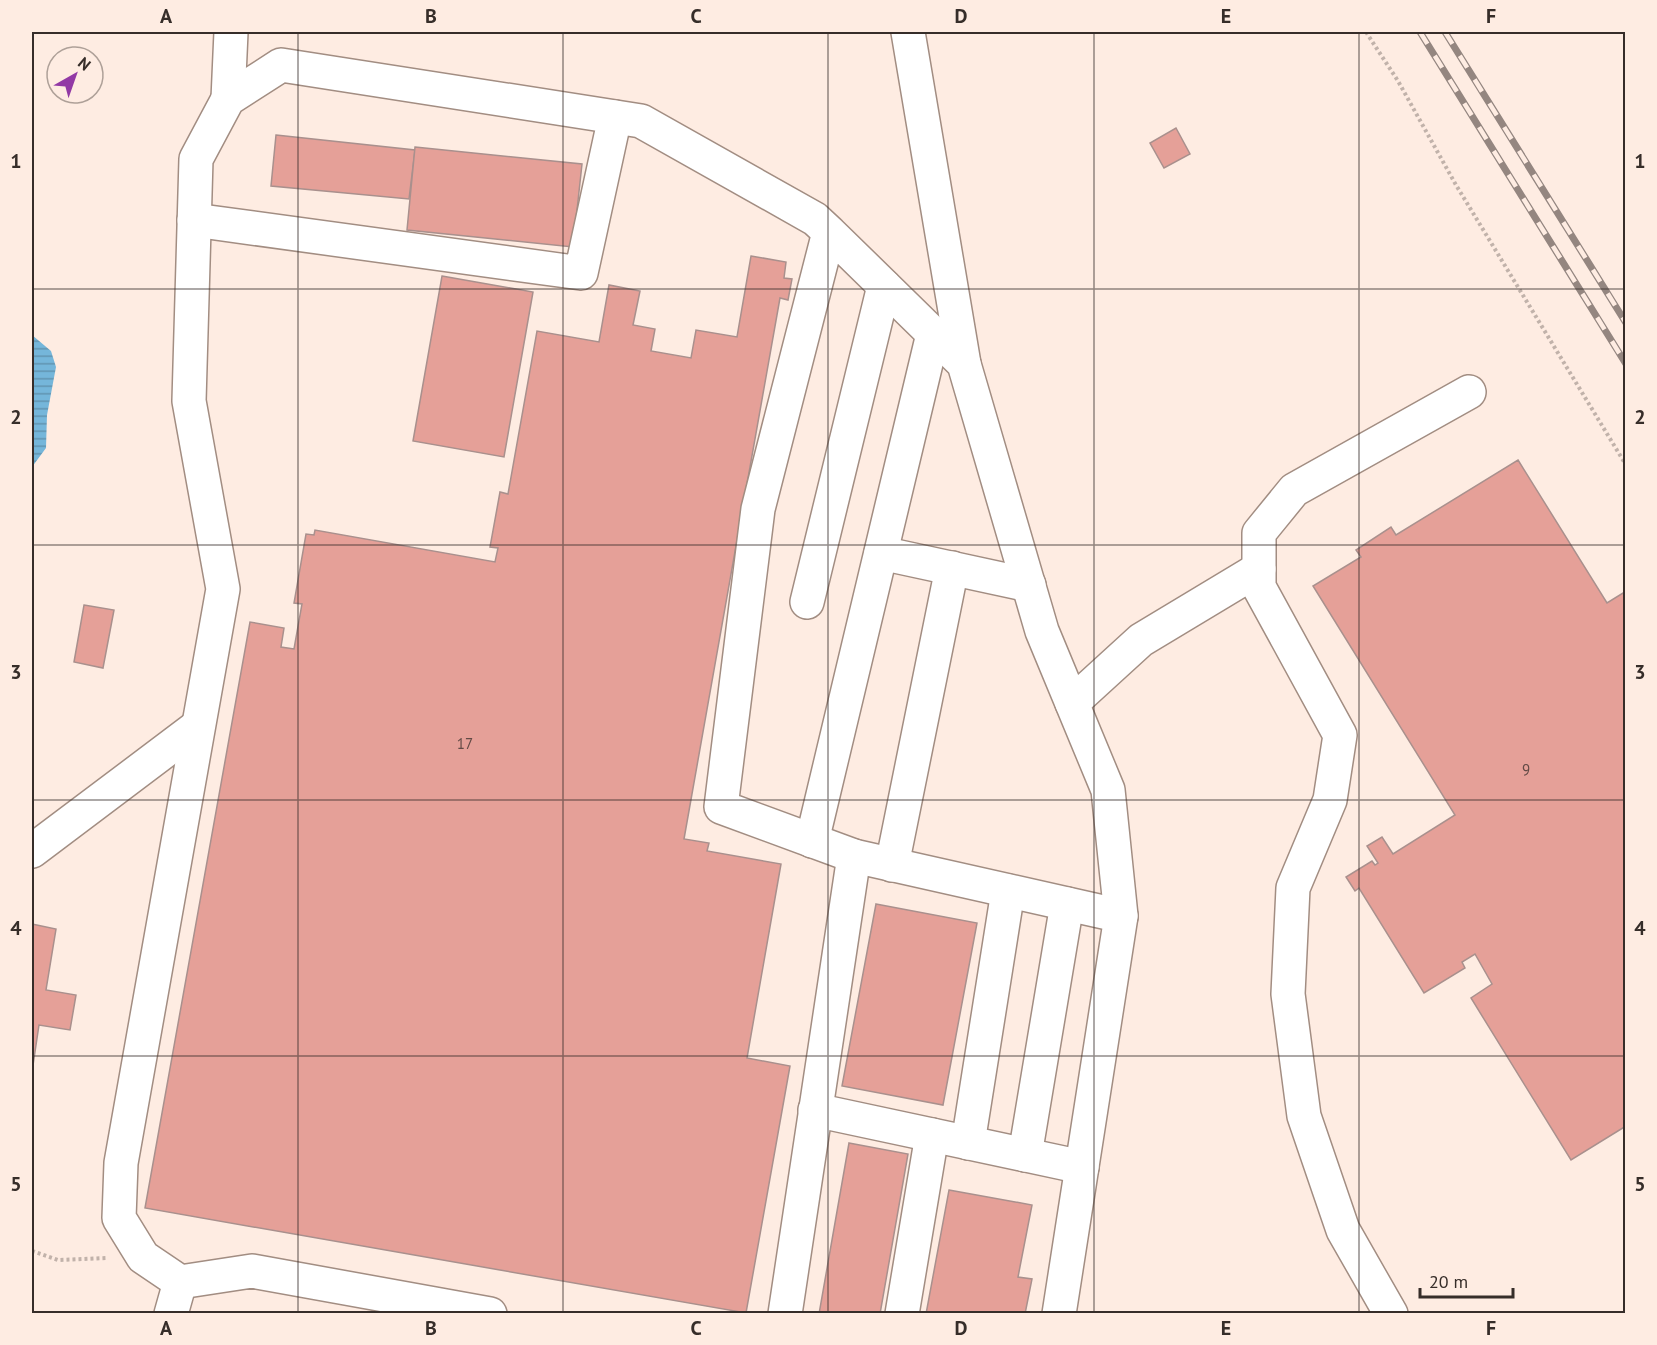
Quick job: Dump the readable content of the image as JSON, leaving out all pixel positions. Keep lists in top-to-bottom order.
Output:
{
  "house_numbers": ["17", "9"],
  "scale_bar": "20 m",
  "north": "top right",
  "grid": {
    "columns": [
      "A",
      "B",
      "C",
      "D",
      "E",
      "F"
    ],
    "rows": [
      "1",
      "2",
      "3",
      "4",
      "5"
    ]
  }
}
